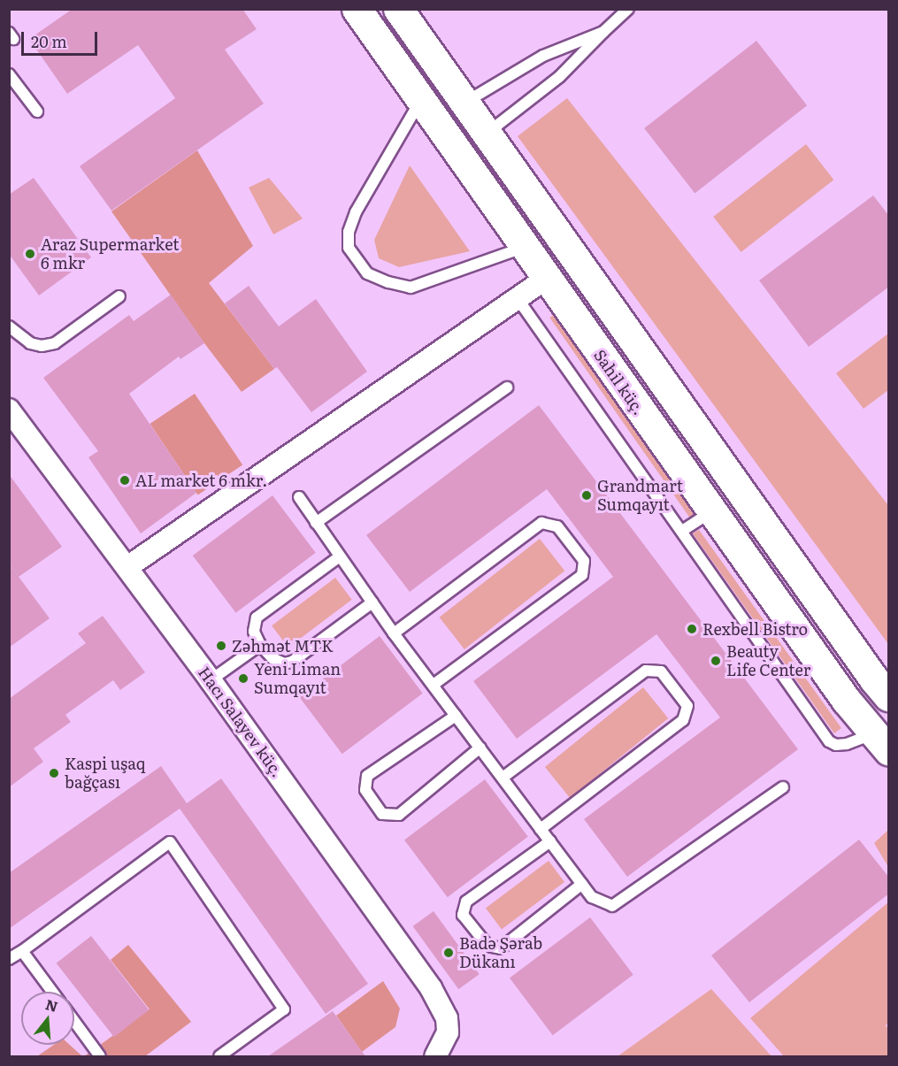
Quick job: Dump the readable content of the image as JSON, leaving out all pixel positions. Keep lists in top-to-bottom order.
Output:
{
  "streets": {
    "main road": ["Sahil küç."],
    "street": ["Hacı Salayev küç."]
  },
  "places": [
    "Araz Supermarket 6 mkr",
    "AL market 6 mkr.",
    "Grandmart Sumqayıt",
    "Rexbell Bistro",
    "Zəhmət MTK",
    "Beauty Life Center",
    "Yeni Liman Sumqayıt",
    "Kaspi uşaq bağçası",
    "Badә Şәrab Dükanı"
  ],
  "scale_bar": "20 m",
  "north": "top"
}
